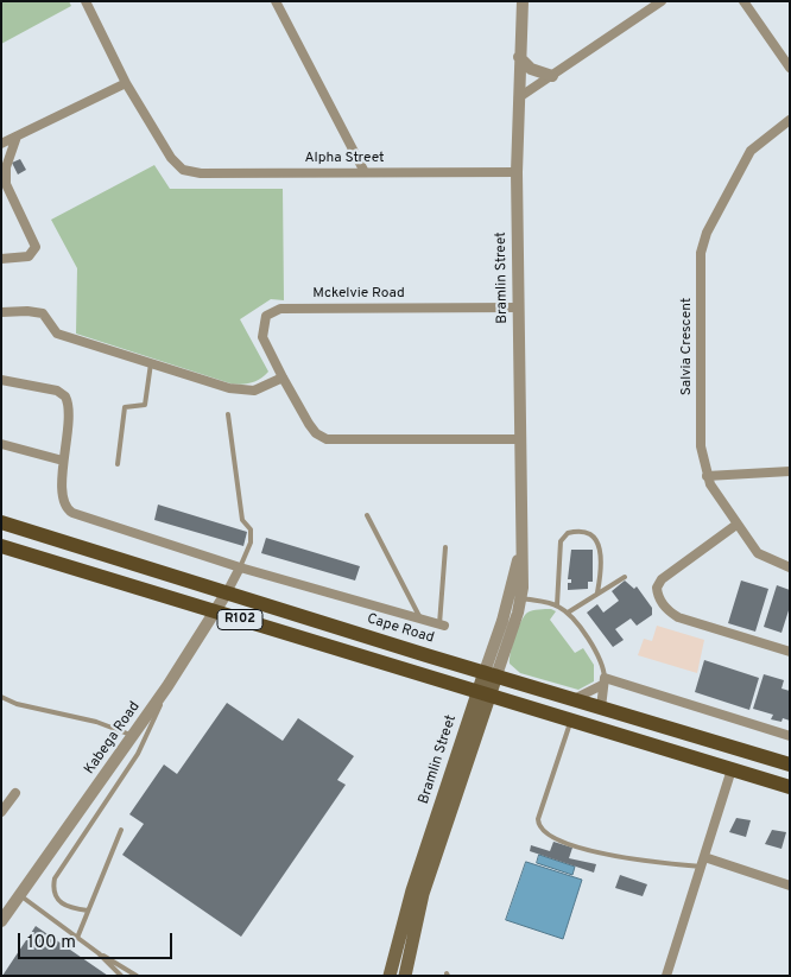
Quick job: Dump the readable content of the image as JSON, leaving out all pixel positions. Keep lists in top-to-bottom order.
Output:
{
  "streets": {
    "main road": ["Bramlin Street", "R102", "Cape Road"],
    "street": [
      "Alpha Street",
      "Mckelvie Road",
      "Salvia Crescent",
      "Kabega Road"
    ]
  },
  "crossings": [
    ["Alpha Street", "Bramlin Street"],
    ["Bramlin Street", "Mckelvie Road"],
    ["Bramlin Street", "R102"],
    ["Bramlin Street", "Cape Road"],
    ["R102", "Kabega Road"],
    ["Cape Road", "Kabega Road"]
  ],
  "scale_bar": "100 m"
}
